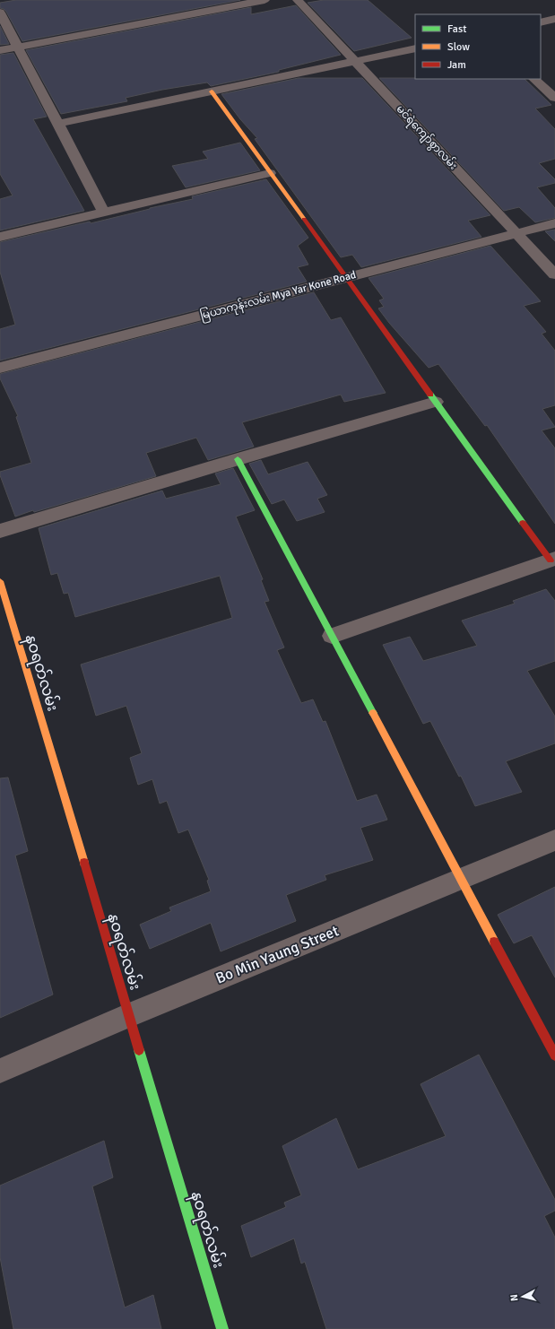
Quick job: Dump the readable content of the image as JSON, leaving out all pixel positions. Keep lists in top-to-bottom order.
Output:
{
  "streets": {
    "street": [
      "မင်ရဲကျော်စွာလမ်း",
      "မြယာကုန်းလမ်း Mya Yar Kone Road",
      "နဝရတ်လမ်း",
      "Bo Min Yaung Street"
    ]
  },
  "crossings": [
    ["မင်ရဲကျော်စွာလမ်း", "မြယာကုန်းလမ်း Mya Yar Kone Road"],
    ["နဝရတ်လမ်း", "Bo Min Yaung Street"]
  ],
  "legend": ["Fast", "Slow", "Jam"],
  "north": "left"
}
